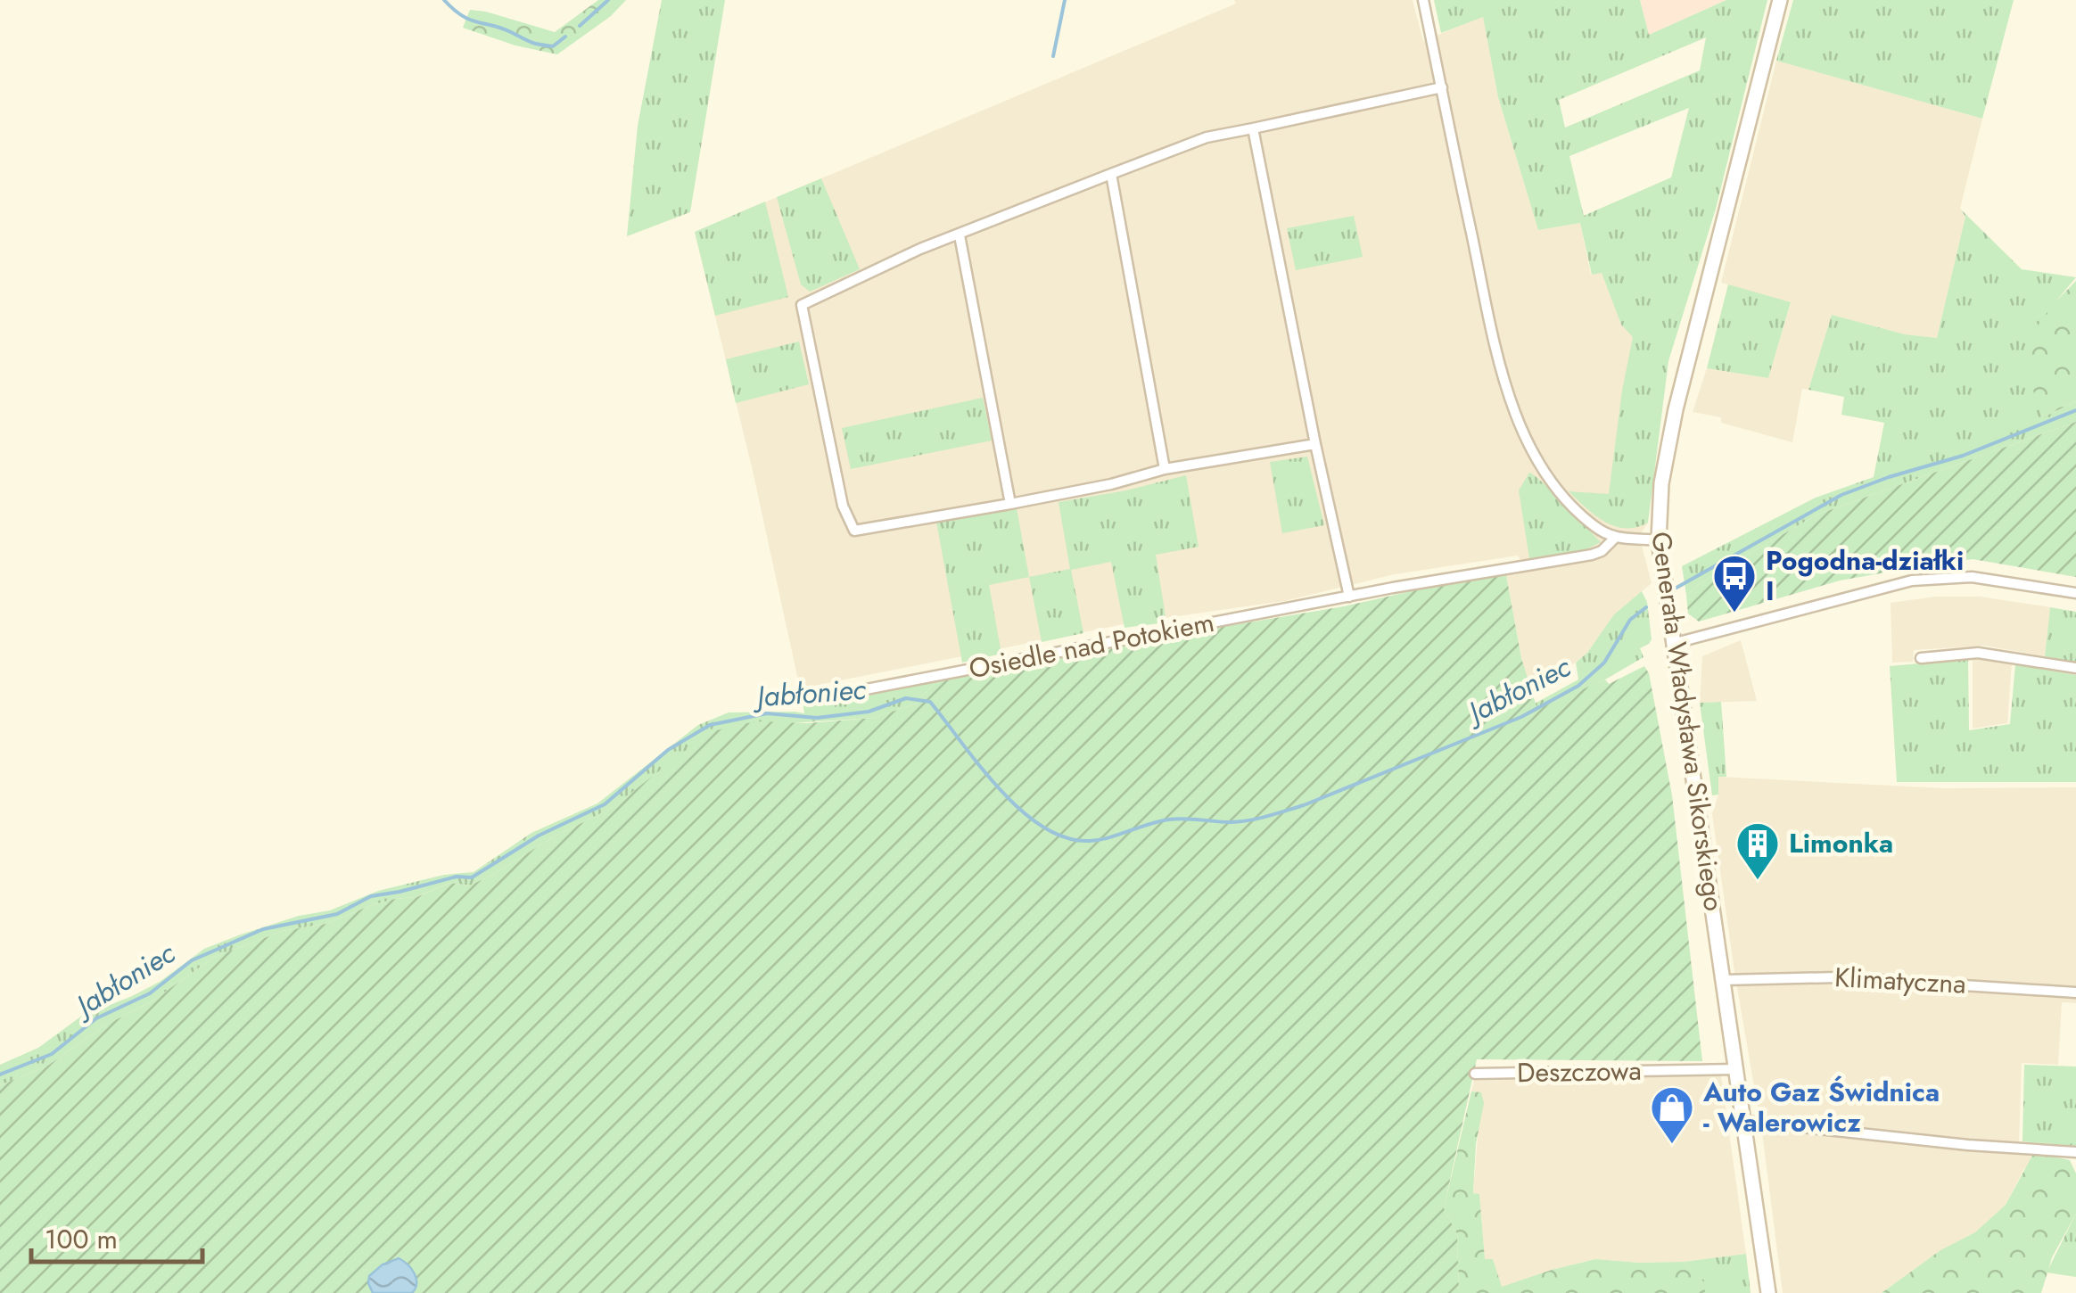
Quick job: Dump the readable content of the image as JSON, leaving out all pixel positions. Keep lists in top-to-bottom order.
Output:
{
  "streets": {
    "street": [
      "Osiedle nad Potokiem",
      "Generała Władysława Sikorskiego",
      "Klimatyczna",
      "Deszczowa"
    ]
  },
  "crossings": [
    ["Generała Władysława Sikorskiego", "Klimatyczna"],
    ["Generała Władysława Sikorskiego", "Deszczowa"]
  ],
  "water": ["Jabłoniec"],
  "places": {
    "bus stop": ["Pogodna-działki I"],
    "building": ["Limonka"],
    "shop": ["Auto Gaz Świdnica - Walerowicz"]
  },
  "scale_bar": "100 m"
}
